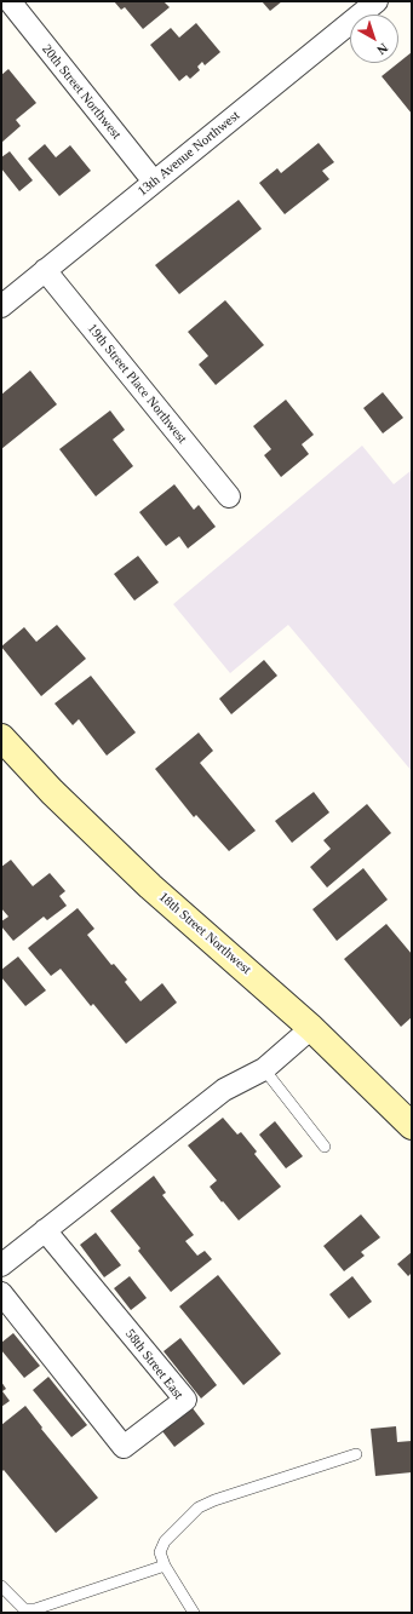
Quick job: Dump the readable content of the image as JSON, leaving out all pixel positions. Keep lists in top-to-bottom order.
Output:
{
  "streets": {
    "street": [
      "20th Street Northwest",
      "13th Avenue Northwest",
      "19th Street Place Northwest",
      "18th Street Northwest",
      "58th Street East"
    ]
  },
  "crossings": [
    ["20th Street Northwest", "13th Avenue Northwest"],
    ["13th Avenue Northwest", "19th Street Place Northwest"]
  ],
  "north": "bottom right"
}
